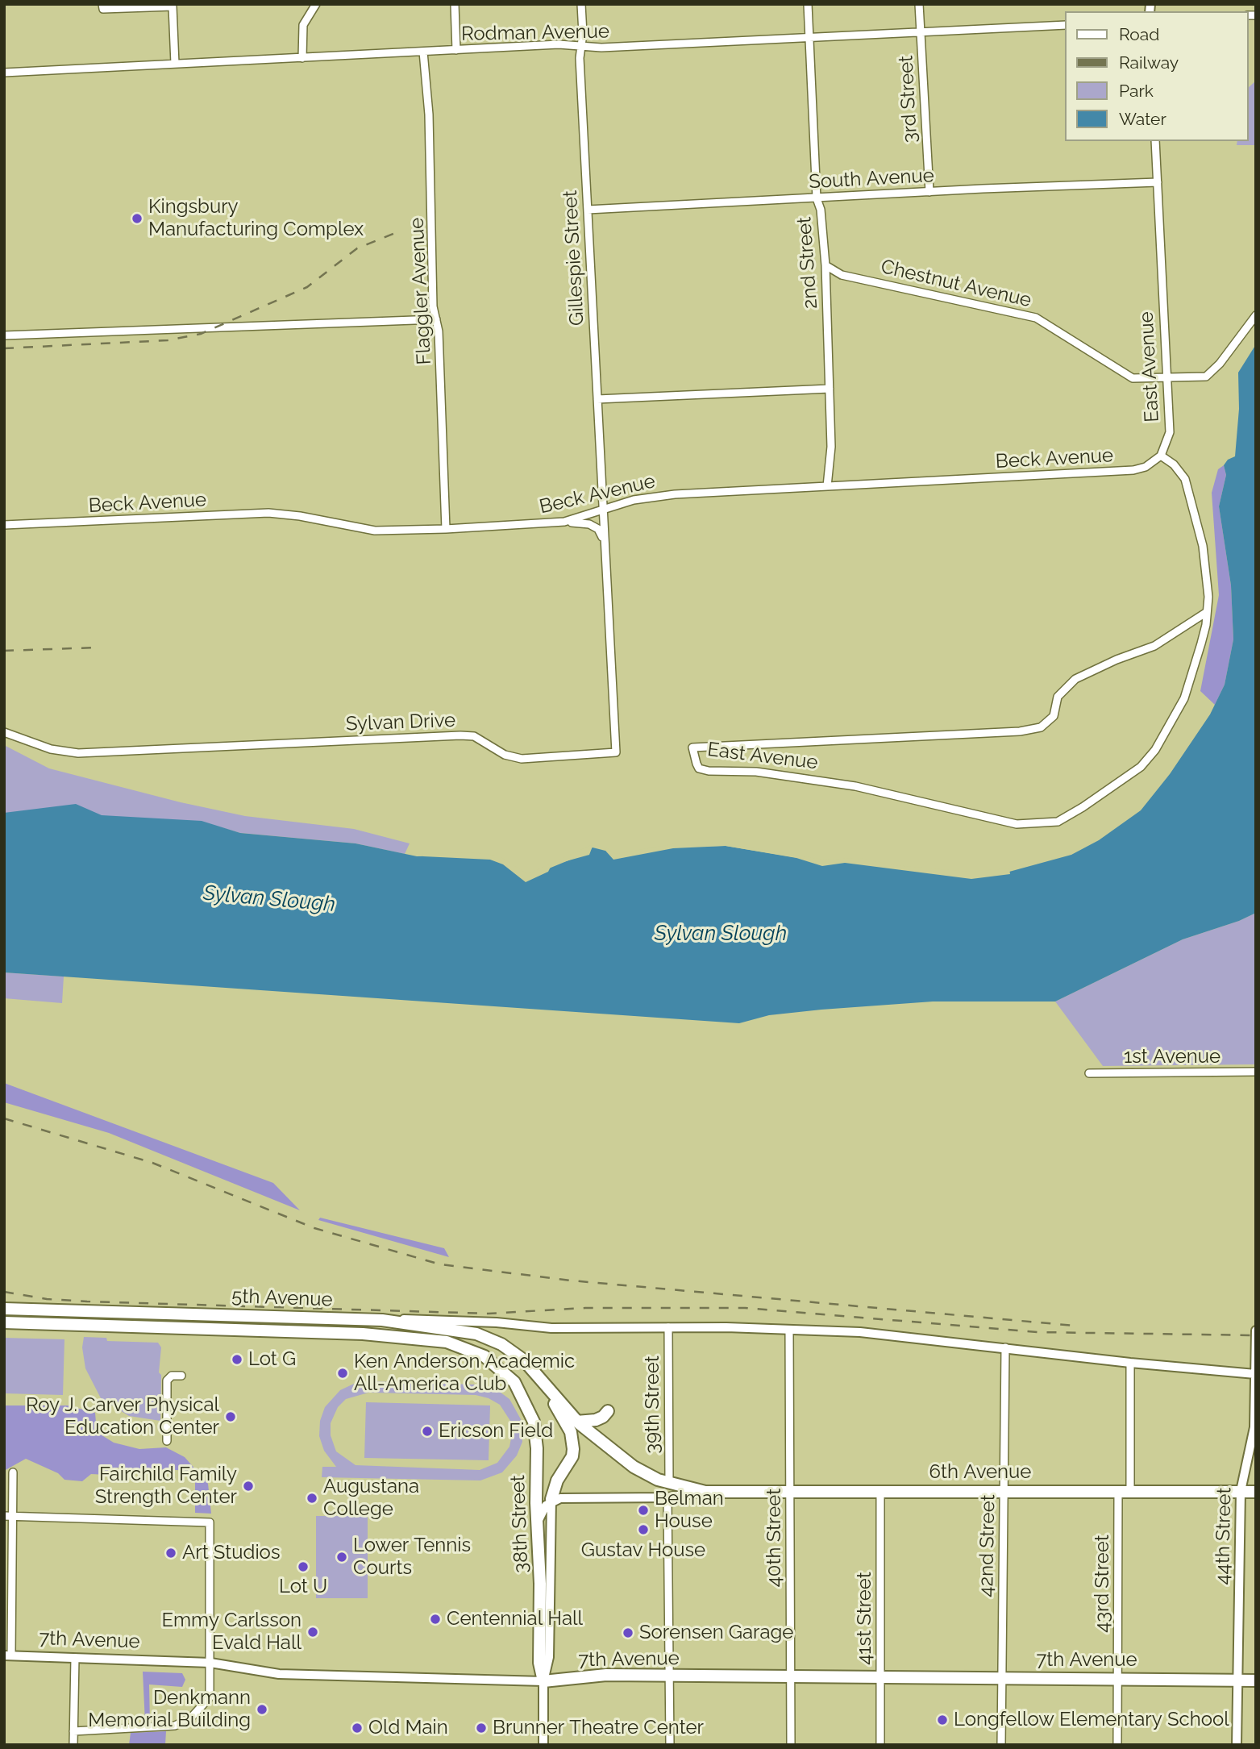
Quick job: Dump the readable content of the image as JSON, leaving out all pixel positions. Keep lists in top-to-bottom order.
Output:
{
  "streets": {
    "main road": [
      "5th Avenue",
      "6th Avenue",
      "38th Street",
      "7th Avenue"
    ],
    "street": [
      "Rodman Avenue",
      "3rd Street",
      "South Avenue",
      "Gillespie Street",
      "2nd Street",
      "Chestnut Avenue",
      "Flaggler Avenue",
      "East Avenue",
      "Beck Avenue",
      "Sylvan Drive",
      "1st Avenue",
      "39th Street",
      "44th Street",
      "40th Street",
      "42nd Street",
      "43rd Street",
      "41st Street"
    ]
  },
  "crossings": [
    ["Rodman Avenue", "3rd Street"],
    ["Rodman Avenue", "Gillespie Street"],
    ["Rodman Avenue", "2nd Street"],
    ["Rodman Avenue", "Flaggler Avenue"],
    ["3rd Street", "South Avenue"],
    ["South Avenue", "Gillespie Street"],
    ["South Avenue", "2nd Street"],
    ["South Avenue", "East Avenue"],
    ["Gillespie Street", "Beck Avenue"],
    ["Gillespie Street", "Sylvan Drive"],
    ["2nd Street", "Chestnut Avenue"],
    ["2nd Street", "Beck Avenue"],
    ["Chestnut Avenue", "East Avenue"],
    ["Flaggler Avenue", "Beck Avenue"],
    ["East Avenue", "Beck Avenue"],
    ["Beck Avenue", "Sylvan Drive"],
    ["5th Avenue", "6th Avenue"],
    ["5th Avenue", "38th Street"],
    ["39th Street", "6th Avenue"],
    ["6th Avenue", "38th Street"],
    ["6th Avenue", "44th Street"],
    ["6th Avenue", "40th Street"],
    ["6th Avenue", "42nd Street"],
    ["6th Avenue", "43rd Street"],
    ["6th Avenue", "41st Street"],
    ["38th Street", "7th Avenue"],
    ["44th Street", "7th Avenue"],
    ["40th Street", "7th Avenue"],
    ["42nd Street", "7th Avenue"],
    ["43rd Street", "7th Avenue"],
    ["41st Street", "7th Avenue"]
  ],
  "water": ["Sylvan Slough"],
  "places": [
    "Kingsbury Manufacturing Complex",
    "Lot G",
    "Ken Anderson Academic All-America Club",
    "Roy J. Carver Physical Education Center",
    "Ericson Field",
    "Fairchild Family Strength Center",
    "Augustana College",
    "Belman House",
    "Gustav House",
    "Art Studios",
    "Lower Tennis Courts",
    "Lot U",
    "Centennial Hall",
    "Emmy Carlsson Evald Hall",
    "Sorensen Garage",
    "Denkmann Memorial Building",
    "Longfellow Elementary School",
    "Old Main",
    "Brunner Theatre Center"
  ],
  "legend": [
    "Road",
    "Railway",
    "Park",
    "Water"
  ]
}
